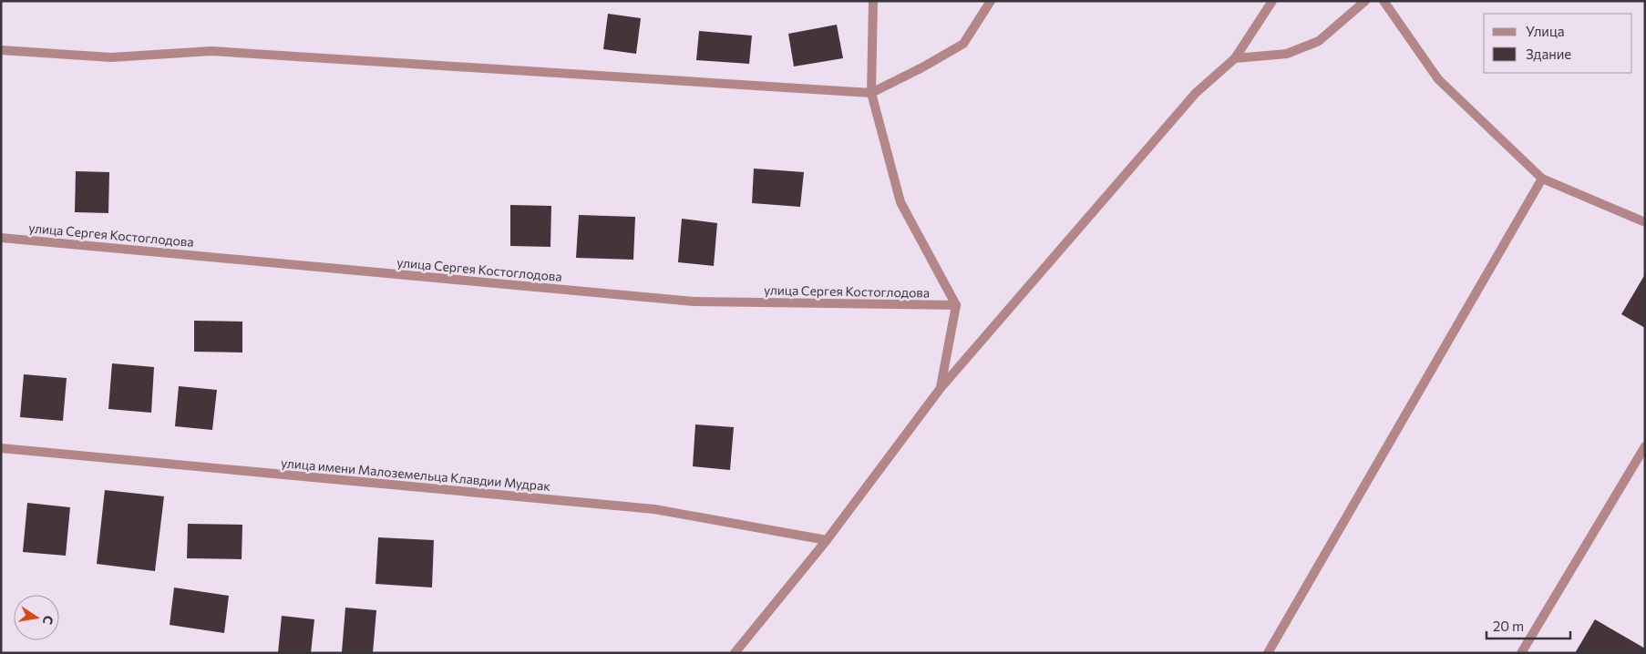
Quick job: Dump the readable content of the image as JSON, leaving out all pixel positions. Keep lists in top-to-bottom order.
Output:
{
  "streets": {
    "street": ["улица Сергея Костоглодова", "улица имени Малоземельца Клавдии Мудрак"]
  },
  "legend": ["Улица", "Здание"],
  "scale_bar": "20 m",
  "north": "right"
}
